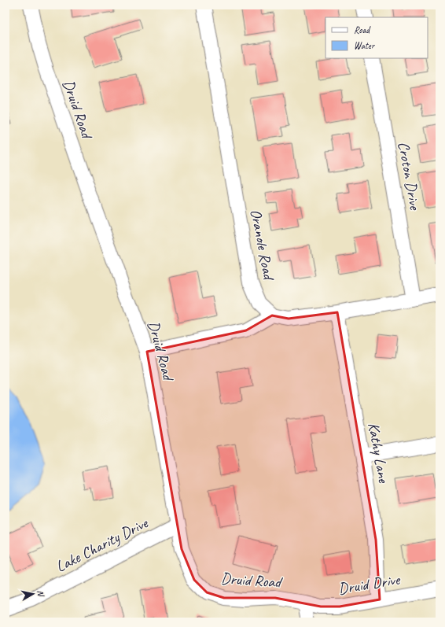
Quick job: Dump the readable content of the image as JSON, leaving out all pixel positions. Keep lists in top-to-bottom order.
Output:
{
  "streets": {
    "street": [
      "Druid Road",
      "Croton Drive",
      "Oranole Road",
      "Kathy Lane",
      "Lake Charity Drive",
      "Druid Drive"
    ]
  },
  "crossings": [
    ["Druid Road", "Lake Charity Drive"],
    ["Druid Road", "Druid Drive"],
    ["Kathy Lane", "Druid Drive"]
  ],
  "legend": ["Road", "Water"],
  "north": "right"
}
